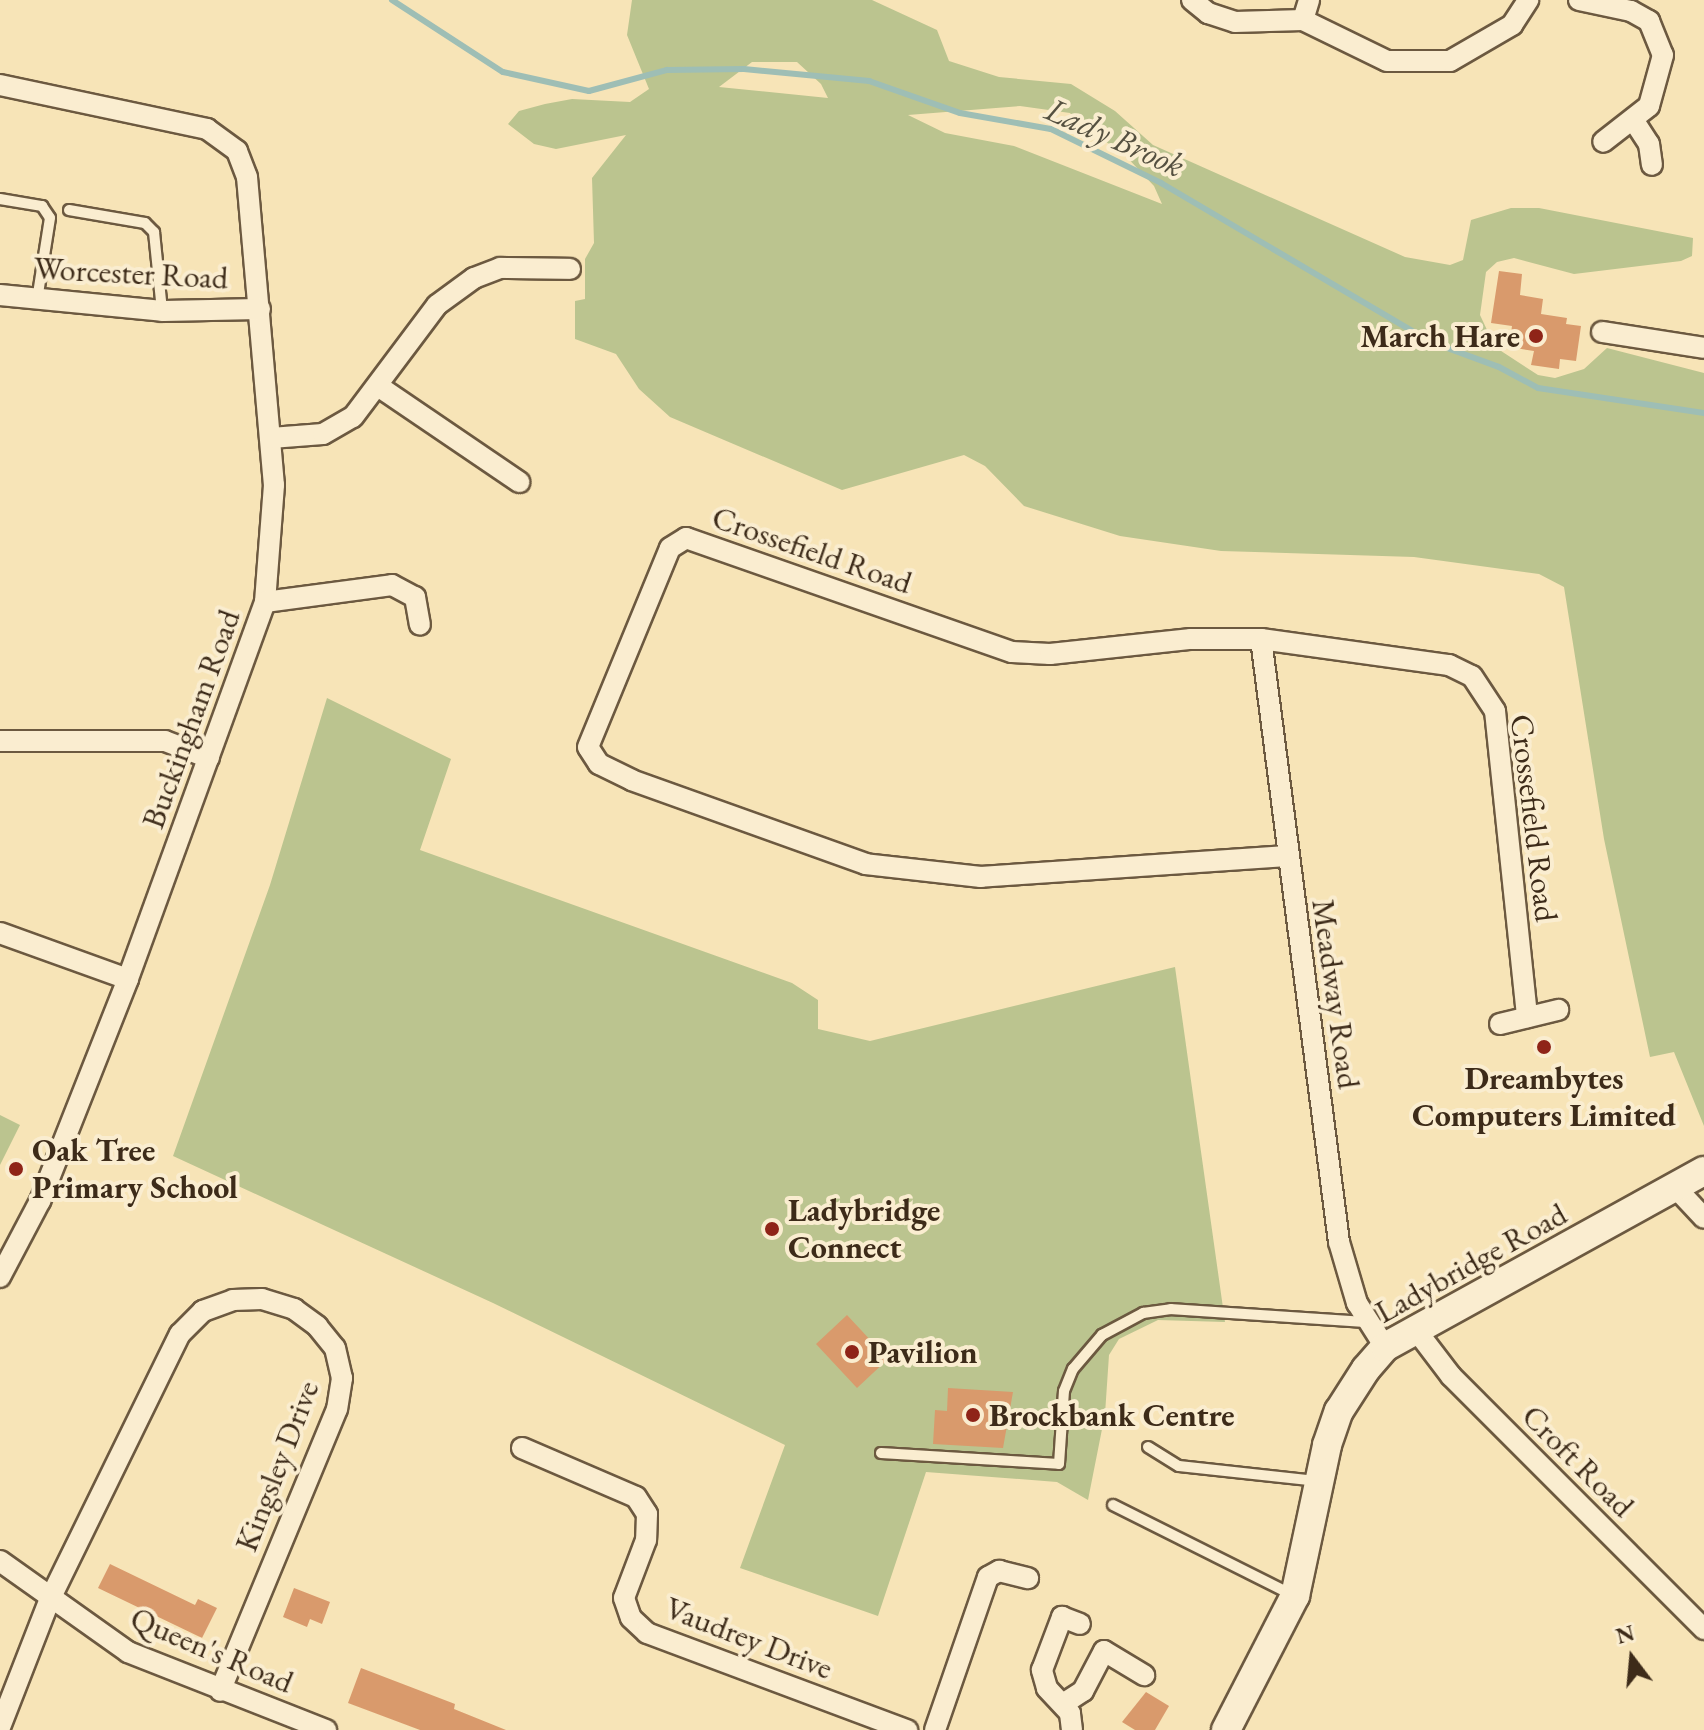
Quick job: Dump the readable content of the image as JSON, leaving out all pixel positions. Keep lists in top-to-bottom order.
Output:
{
  "streets": {
    "street": [
      "Worcester Road",
      "Crossefield Road",
      "Buckingham Road",
      "Meadway Road",
      "Ladybridge Road",
      "Croft Road",
      "Kingsley Drive",
      "Vaudrey Drive",
      "Queen's Road"
    ]
  },
  "crossings": [
    ["Worcester Road", "Buckingham Road"],
    ["Crossefield Road", "Meadway Road"],
    ["Meadway Road", "Ladybridge Road"],
    ["Ladybridge Road", "Croft Road"],
    ["Kingsley Drive", "Queen's Road"]
  ],
  "water": ["Lady Brook"],
  "places": [
    "March Hare",
    "Dreambytes Computers Limited",
    "Oak Tree Primary School",
    "Ladybridge Connect",
    "Pavilion",
    "Brockbank Centre"
  ],
  "north": "top"
}
